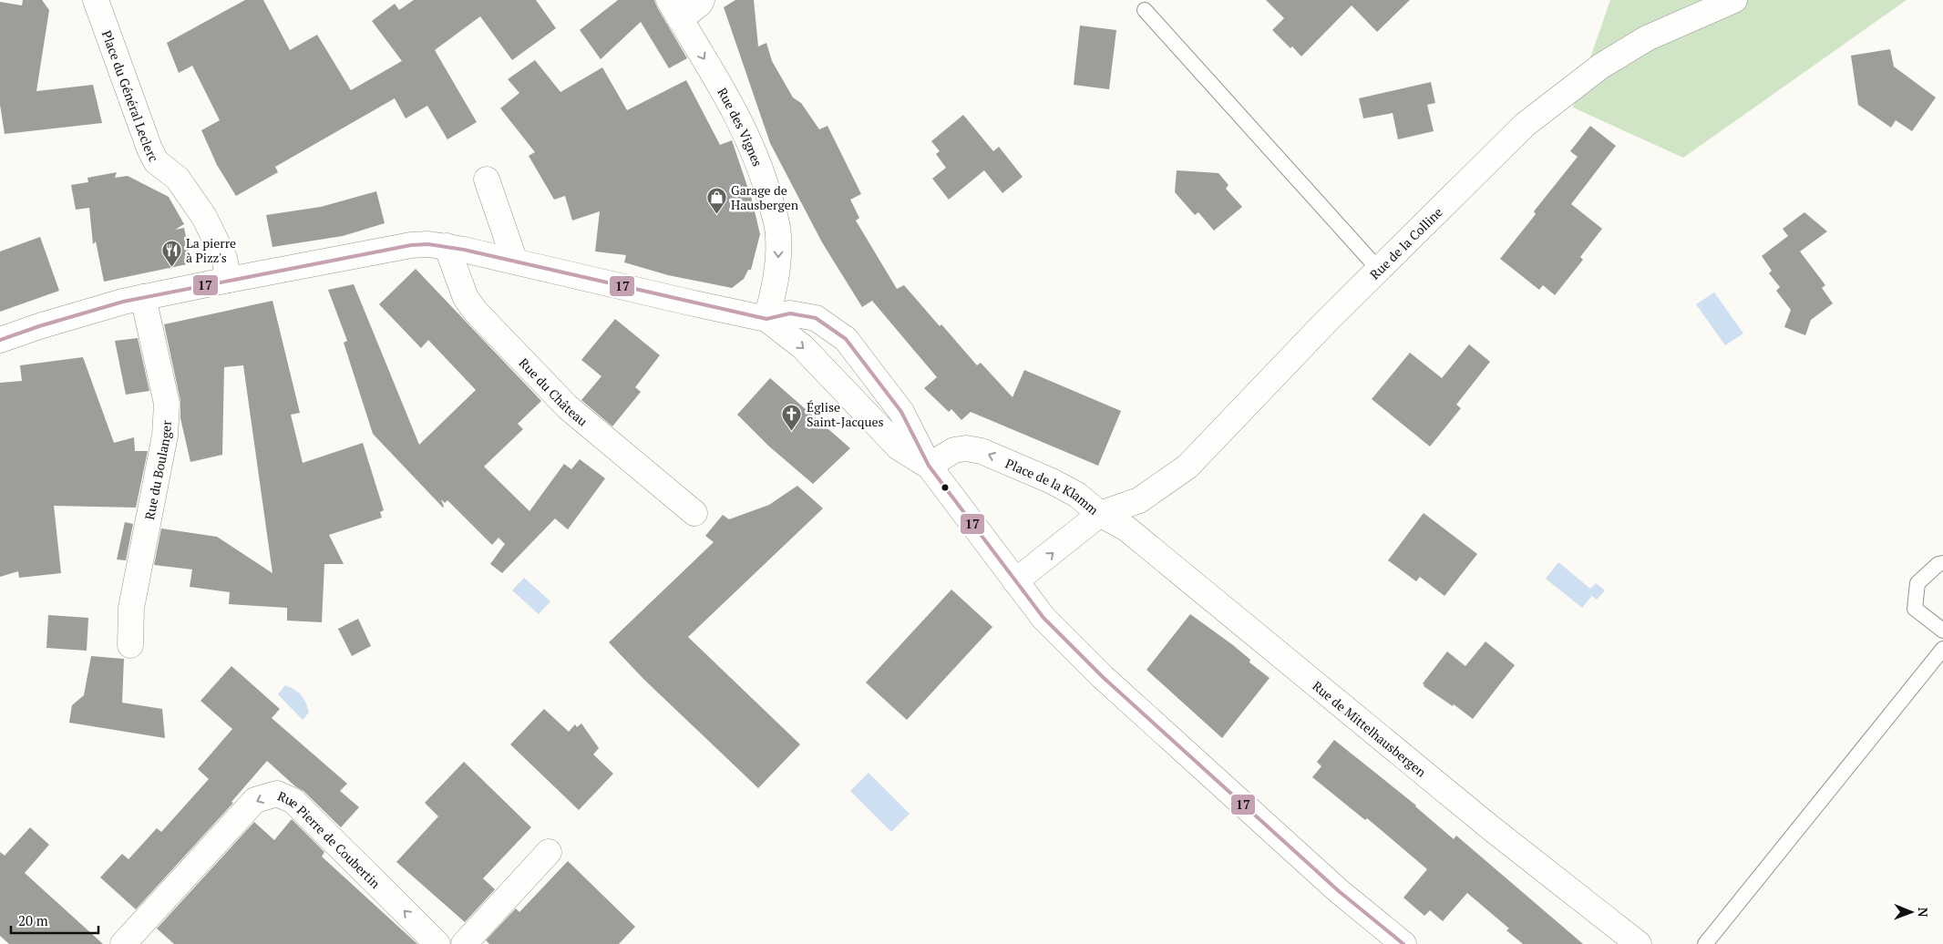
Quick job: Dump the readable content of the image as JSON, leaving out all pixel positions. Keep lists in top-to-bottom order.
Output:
{
  "streets": {
    "street": [
      "Place du Général Leclerc",
      "Rue des Vignes",
      "Rue de la Colline",
      "Rue du Château",
      "Rue du Boulanger",
      "Place de la Klamm",
      "Rue de Mittelhausbergen",
      "Rue Pierre de Coubertin"
    ]
  },
  "crossings": [
    ["Rue de la Colline", "Place de la Klamm"],
    ["Rue de la Colline", "Rue de Mittelhausbergen"],
    ["Place de la Klamm", "Rue de Mittelhausbergen"]
  ],
  "one_way": ["Rue des Vignes"],
  "places": {
    "shop": ["Garage de Hausbergen"],
    "restaurant": ["La pierre à Pizz's"],
    "church": ["Église Saint-Jacques"]
  },
  "lines": ["transit line 17"],
  "scale_bar": "20 m",
  "north": "right"
}
